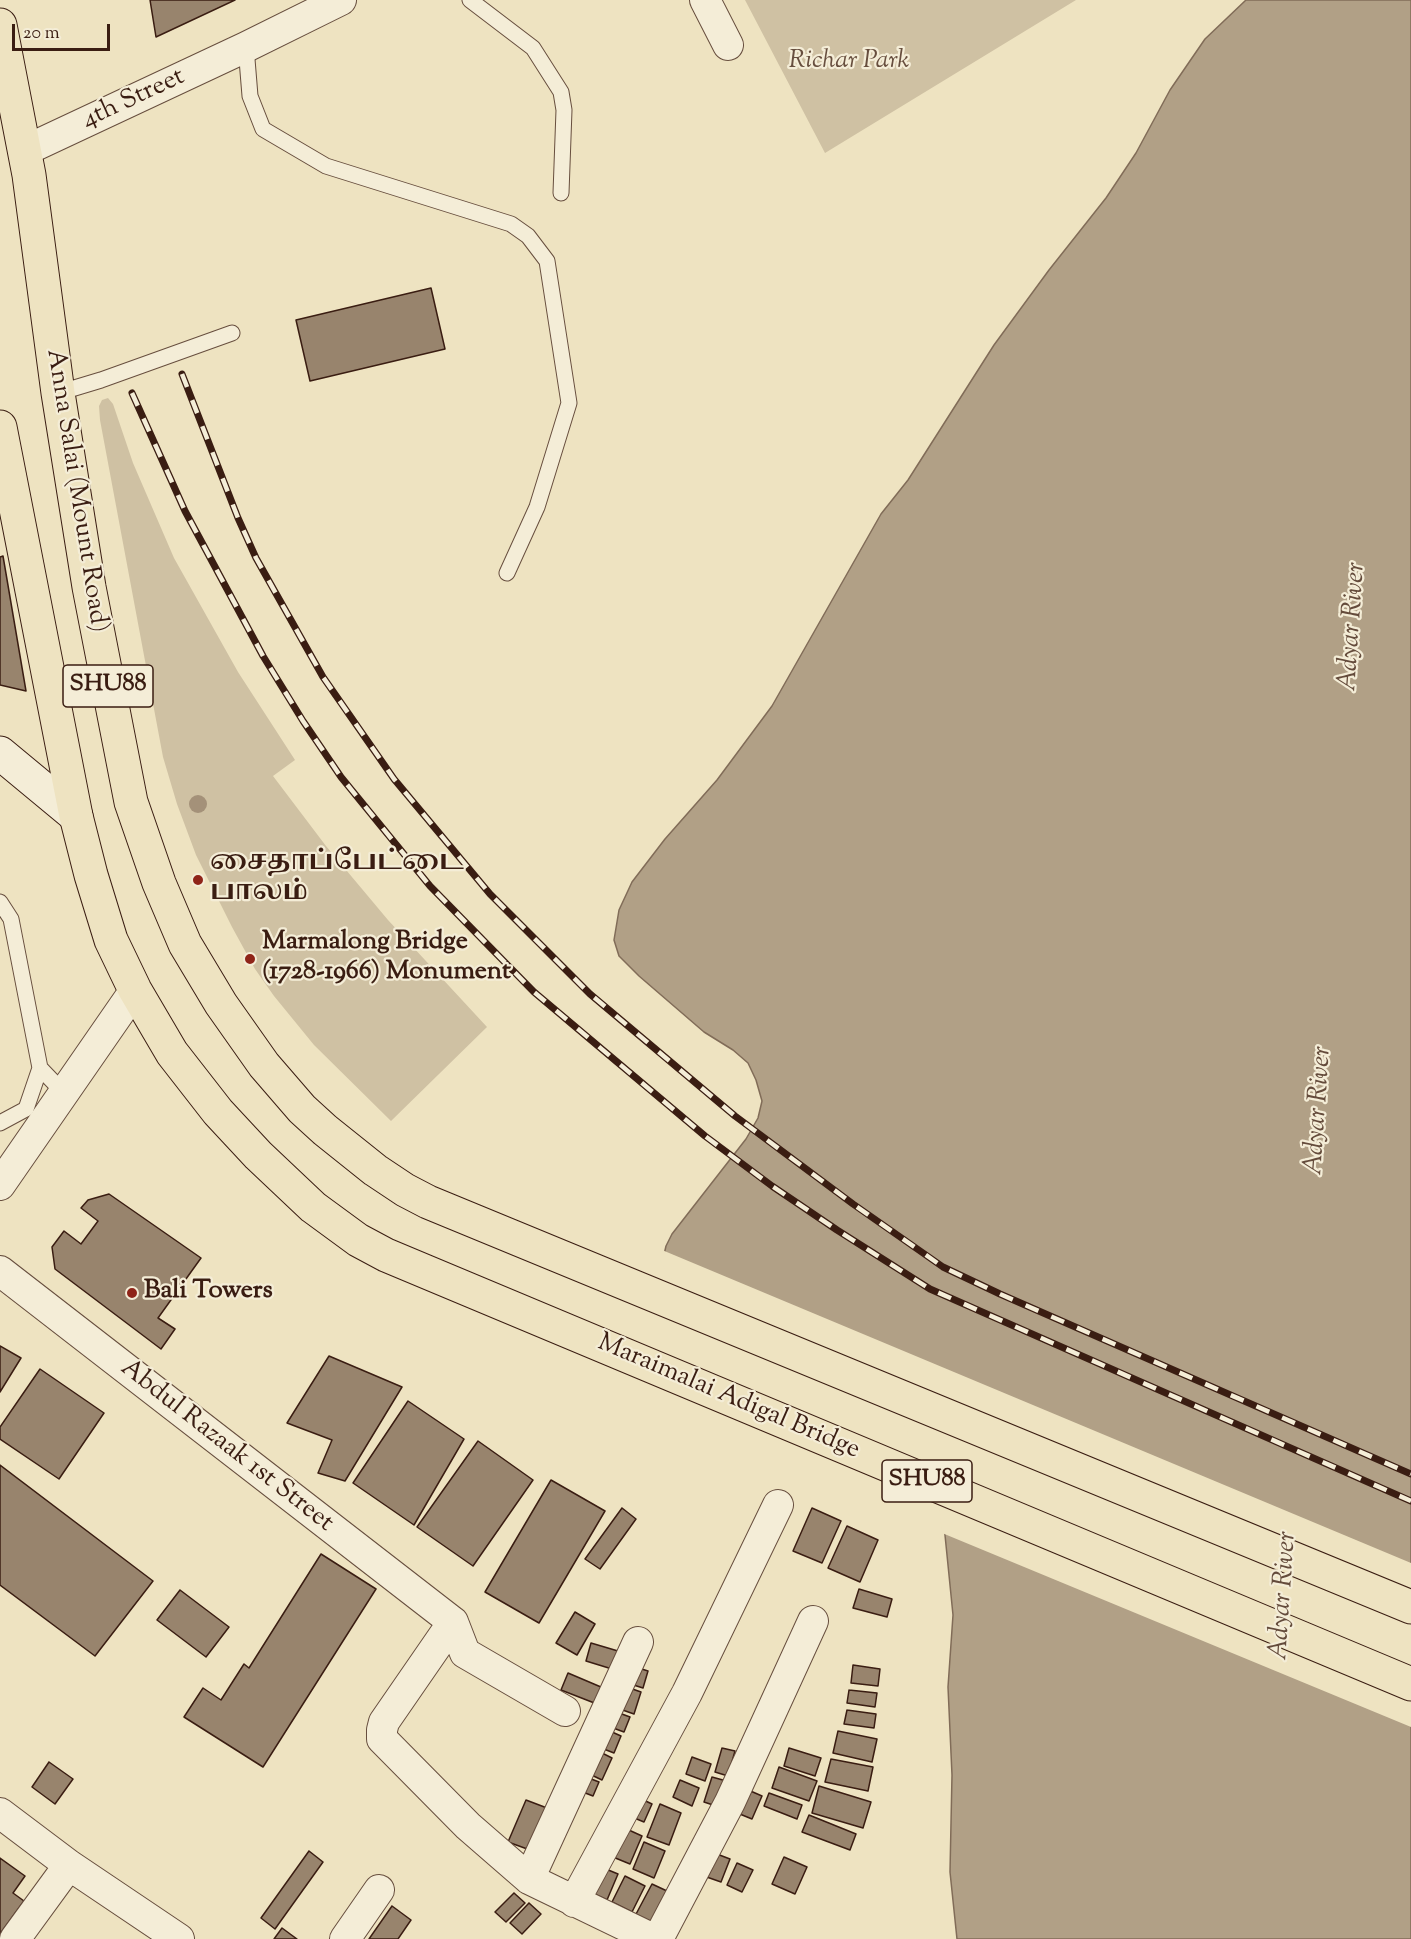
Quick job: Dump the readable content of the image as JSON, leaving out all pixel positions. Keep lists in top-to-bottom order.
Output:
{
  "streets": {
    "main road": ["Anna Salai (Mount Road)", "SHU88", "Maraimalai Adigal Bridge"],
    "street": ["4th Street", "Abdul Razaak 1st Street"]
  },
  "crossings": [
    ["4th Street", "Anna Salai (Mount Road)"],
    ["SHU88", "Maraimalai Adigal Bridge"]
  ],
  "water": ["Adyar River"],
  "parks": ["Richar Park"],
  "places": ["சைதாப்பேட்டை பாலம்", "Marmalong Bridge (1728-1966) Monument", "Bali Towers"],
  "scale_bar": "20 m"
}
